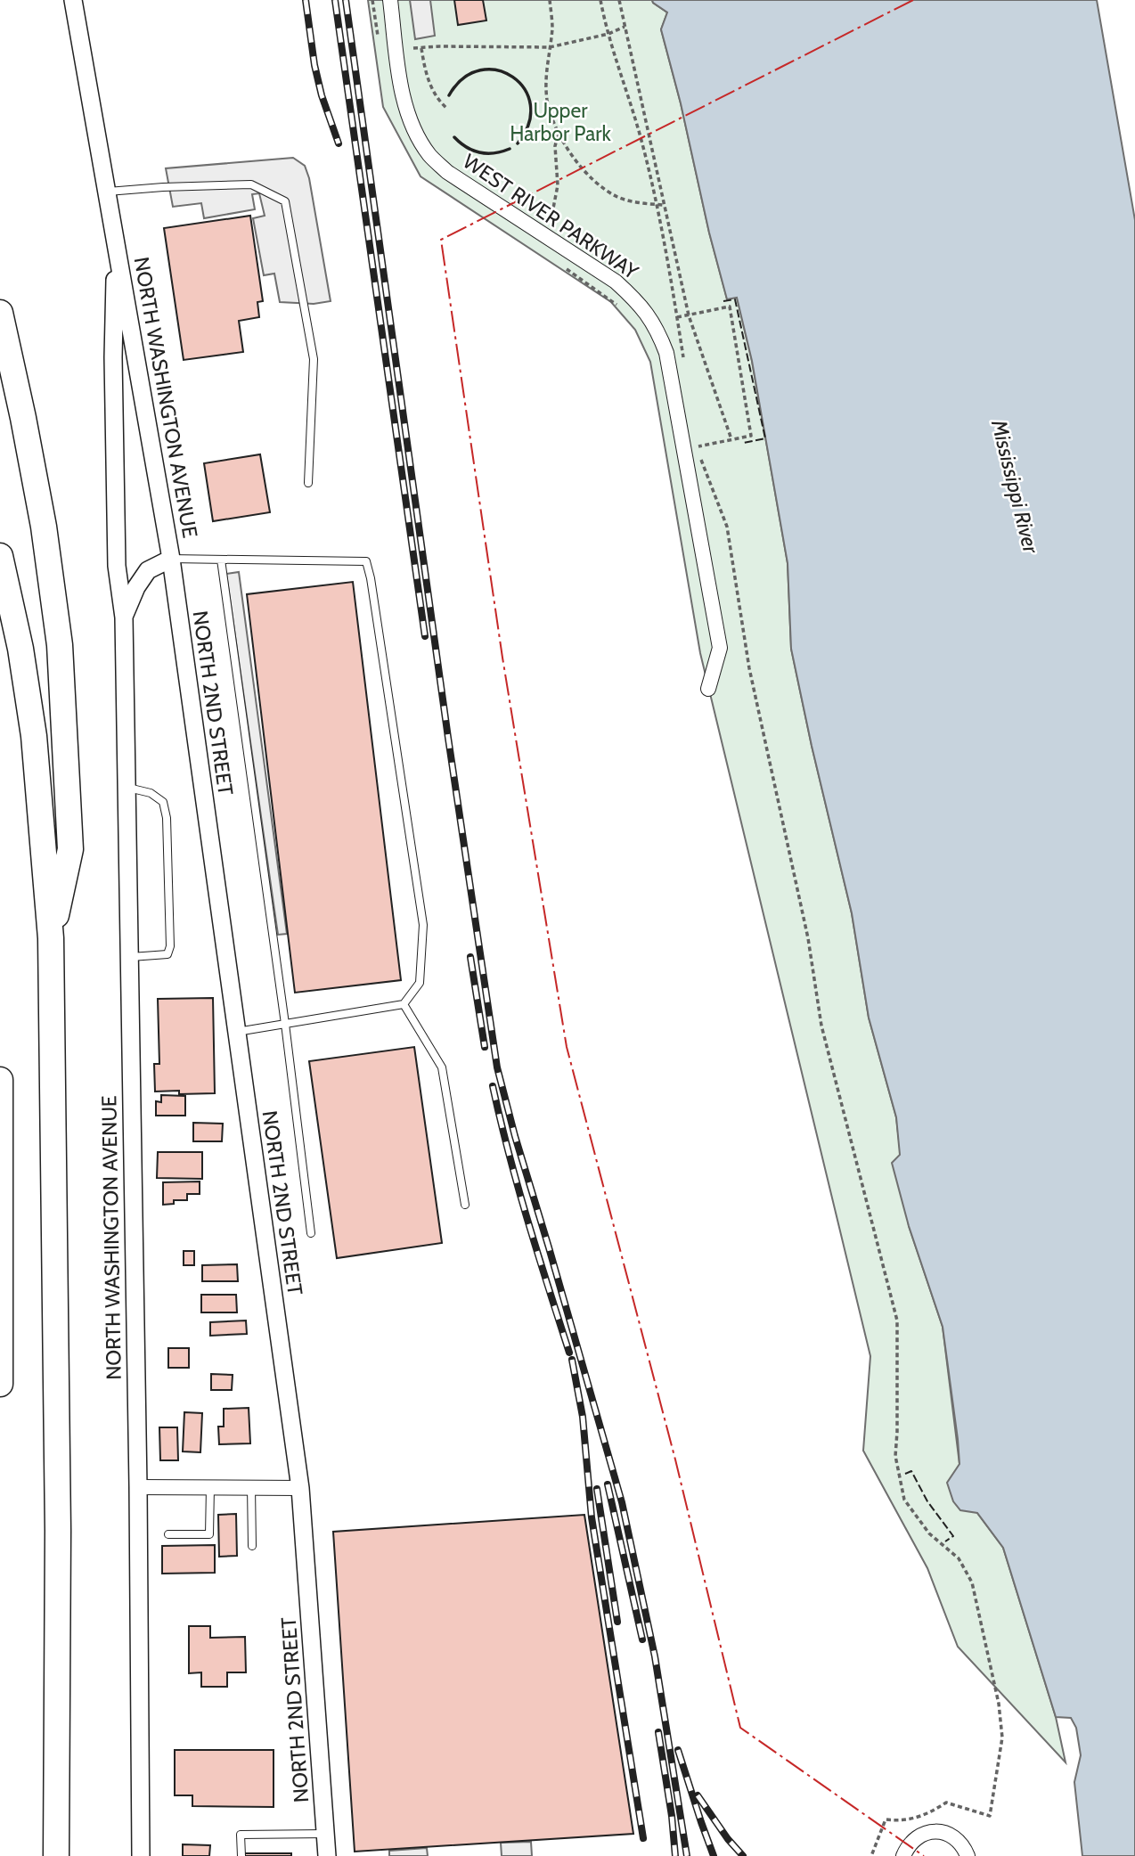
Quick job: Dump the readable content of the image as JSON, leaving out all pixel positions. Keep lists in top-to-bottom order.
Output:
{
  "streets": {
    "street": ["WEST RIVER PARKWAY", "NORTH WASHINGTON AVENUE", "NORTH 2ND STREET"]
  },
  "crossings": [
    ["NORTH WASHINGTON AVENUE", "NORTH 2ND STREET"]
  ],
  "water": ["Mississippi River"],
  "parks": ["Upper Harbor Park"]
}
